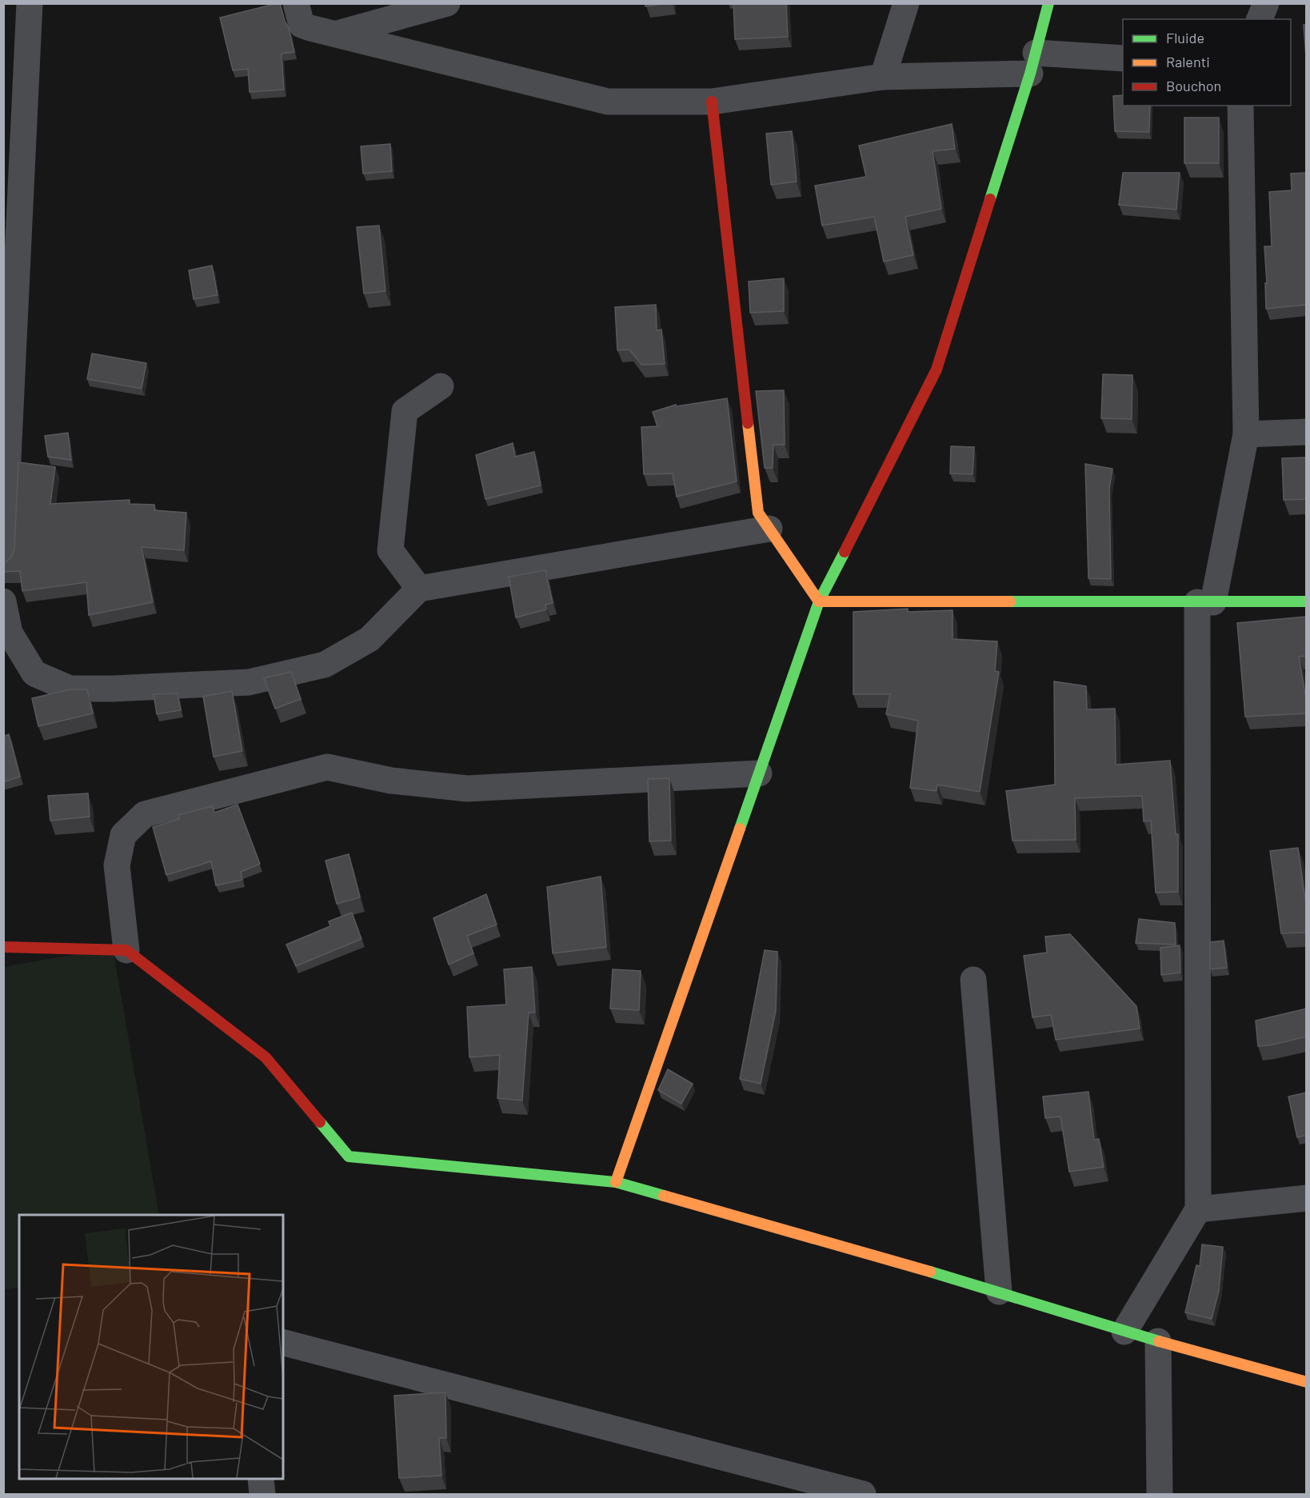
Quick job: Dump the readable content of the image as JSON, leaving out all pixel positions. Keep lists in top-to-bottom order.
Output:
{
  "legend": ["Fluide", "Ralenti", "Bouchon"]
}
